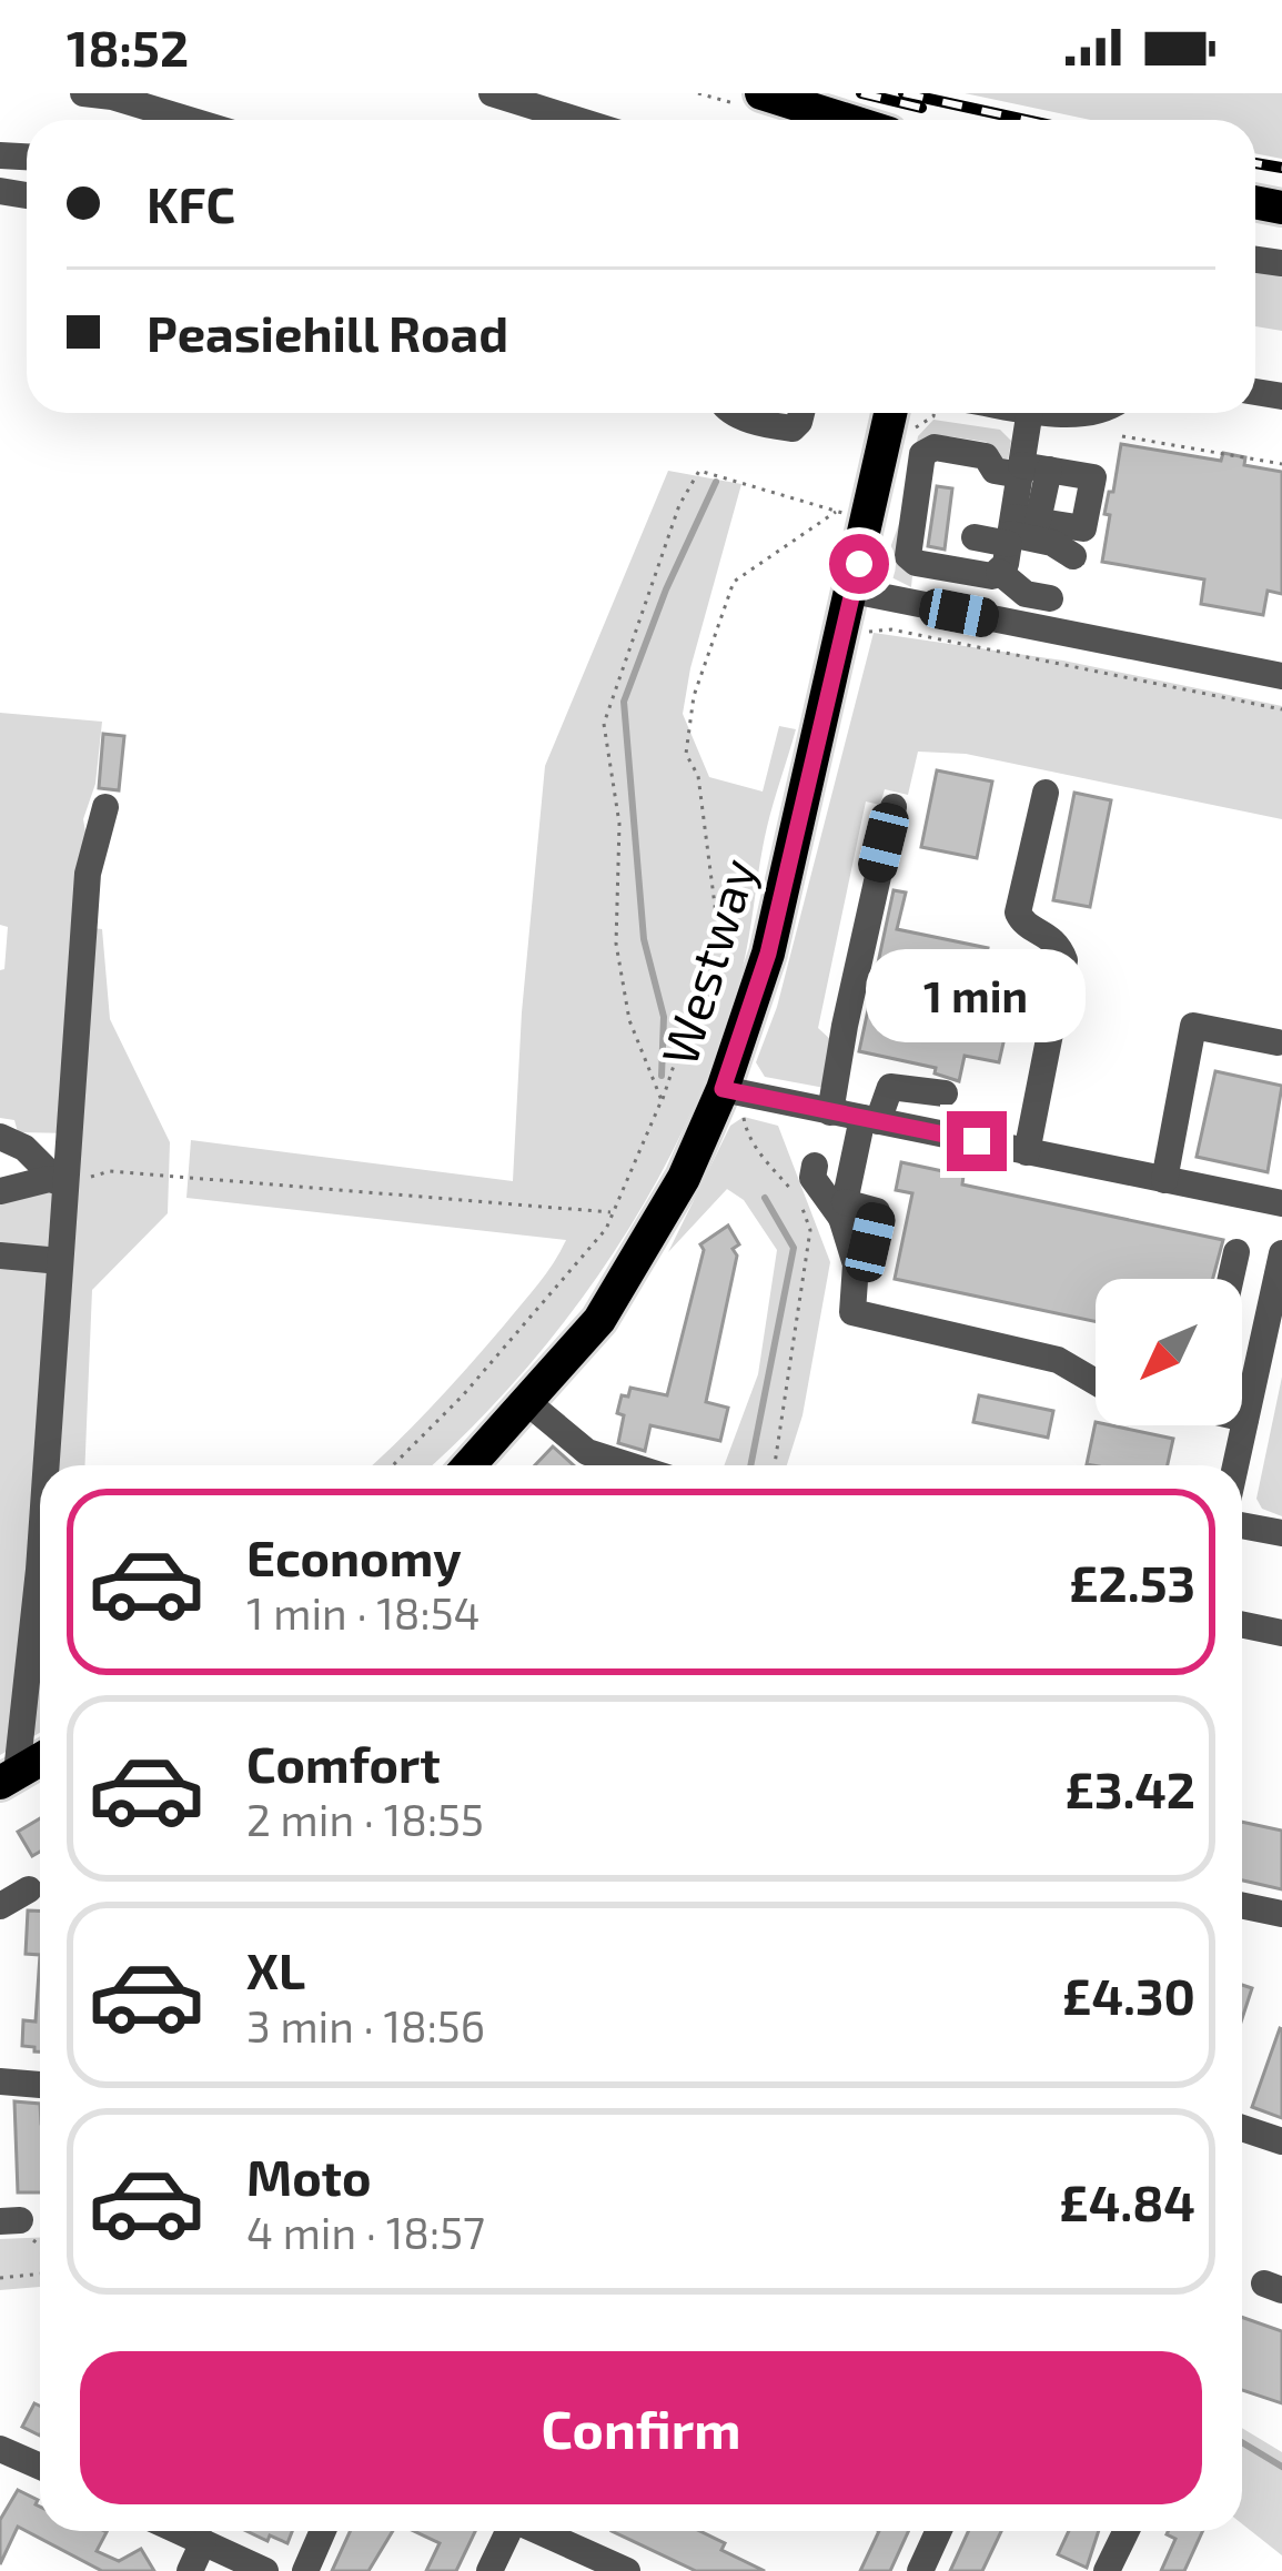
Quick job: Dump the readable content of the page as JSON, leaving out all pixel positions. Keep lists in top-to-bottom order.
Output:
{
  "streets": {
    "main road": ["Westway"]
  },
  "north": "bottom left",
  "page": {
    "status": "18:52",
    "banner": ["KFC", "Peasiehill Road"],
    "bubble": "1 min",
    "list": [
      {
        "name": "Economy",
        "note": "1 min · 18:54",
        "value": "£2.53"
      },
      {
        "name": "Comfort",
        "note": "2 min · 18:55",
        "value": "£3.42"
      },
      {
        "name": "XL",
        "note": "3 min · 18:56",
        "value": "£4.30"
      },
      {
        "name": "Moto",
        "note": "4 min · 18:57",
        "value": "£4.84"
      }
    ],
    "buttons": "Confirm"
  }
}
